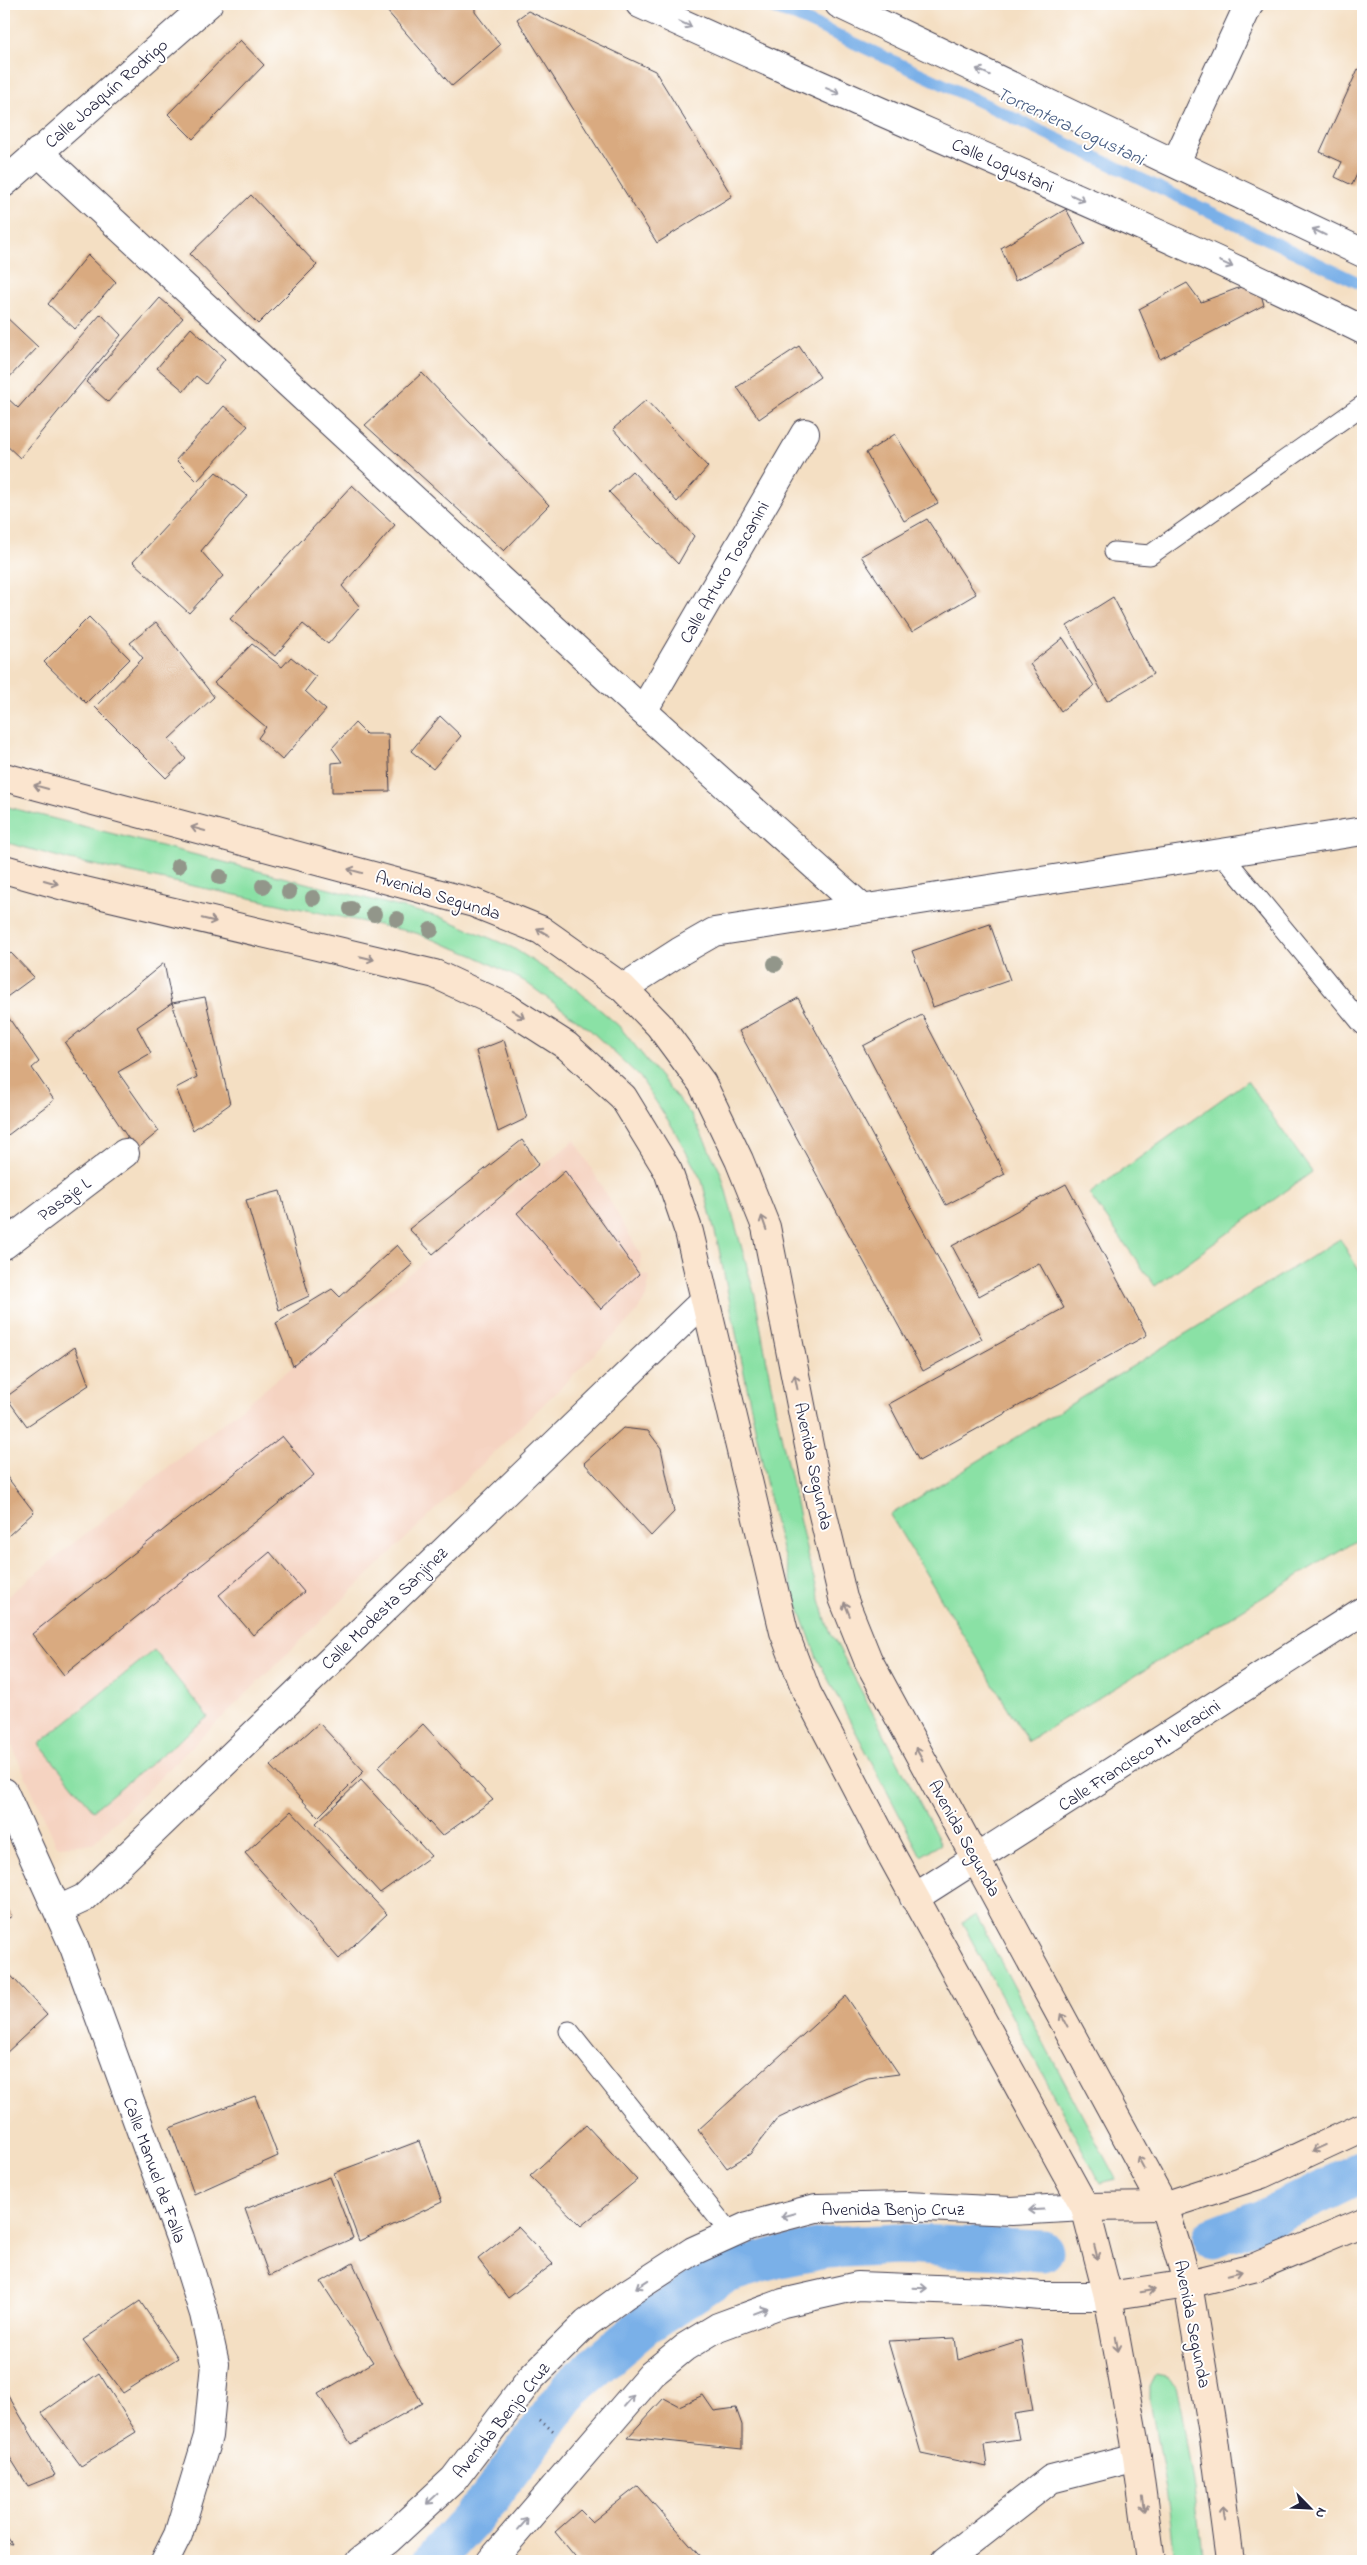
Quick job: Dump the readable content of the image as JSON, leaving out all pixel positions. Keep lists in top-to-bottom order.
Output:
{
  "streets": {
    "main road": ["Avenida Segunda", "Avenida Benjo Cruz"],
    "street": [
      "Calle Joaquín Rodrigo",
      "Calle Logustani",
      "Calle Arturo Toscanini",
      "Pasaje L",
      "Calle Modesta Sanjinez",
      "Calle Francisco M. Veracini",
      "Calle Manuel de Falla"
    ]
  },
  "crossings": [
    ["Avenida Segunda", "Calle Francisco M. Veracini"],
    ["Avenida Segunda", "Avenida Benjo Cruz"],
    ["Calle Modesta Sanjinez", "Calle Manuel de Falla"]
  ],
  "one_way": ["Avenida Benjo Cruz"],
  "water": ["Torrentera Logustani"],
  "north": "bottom right"
}
